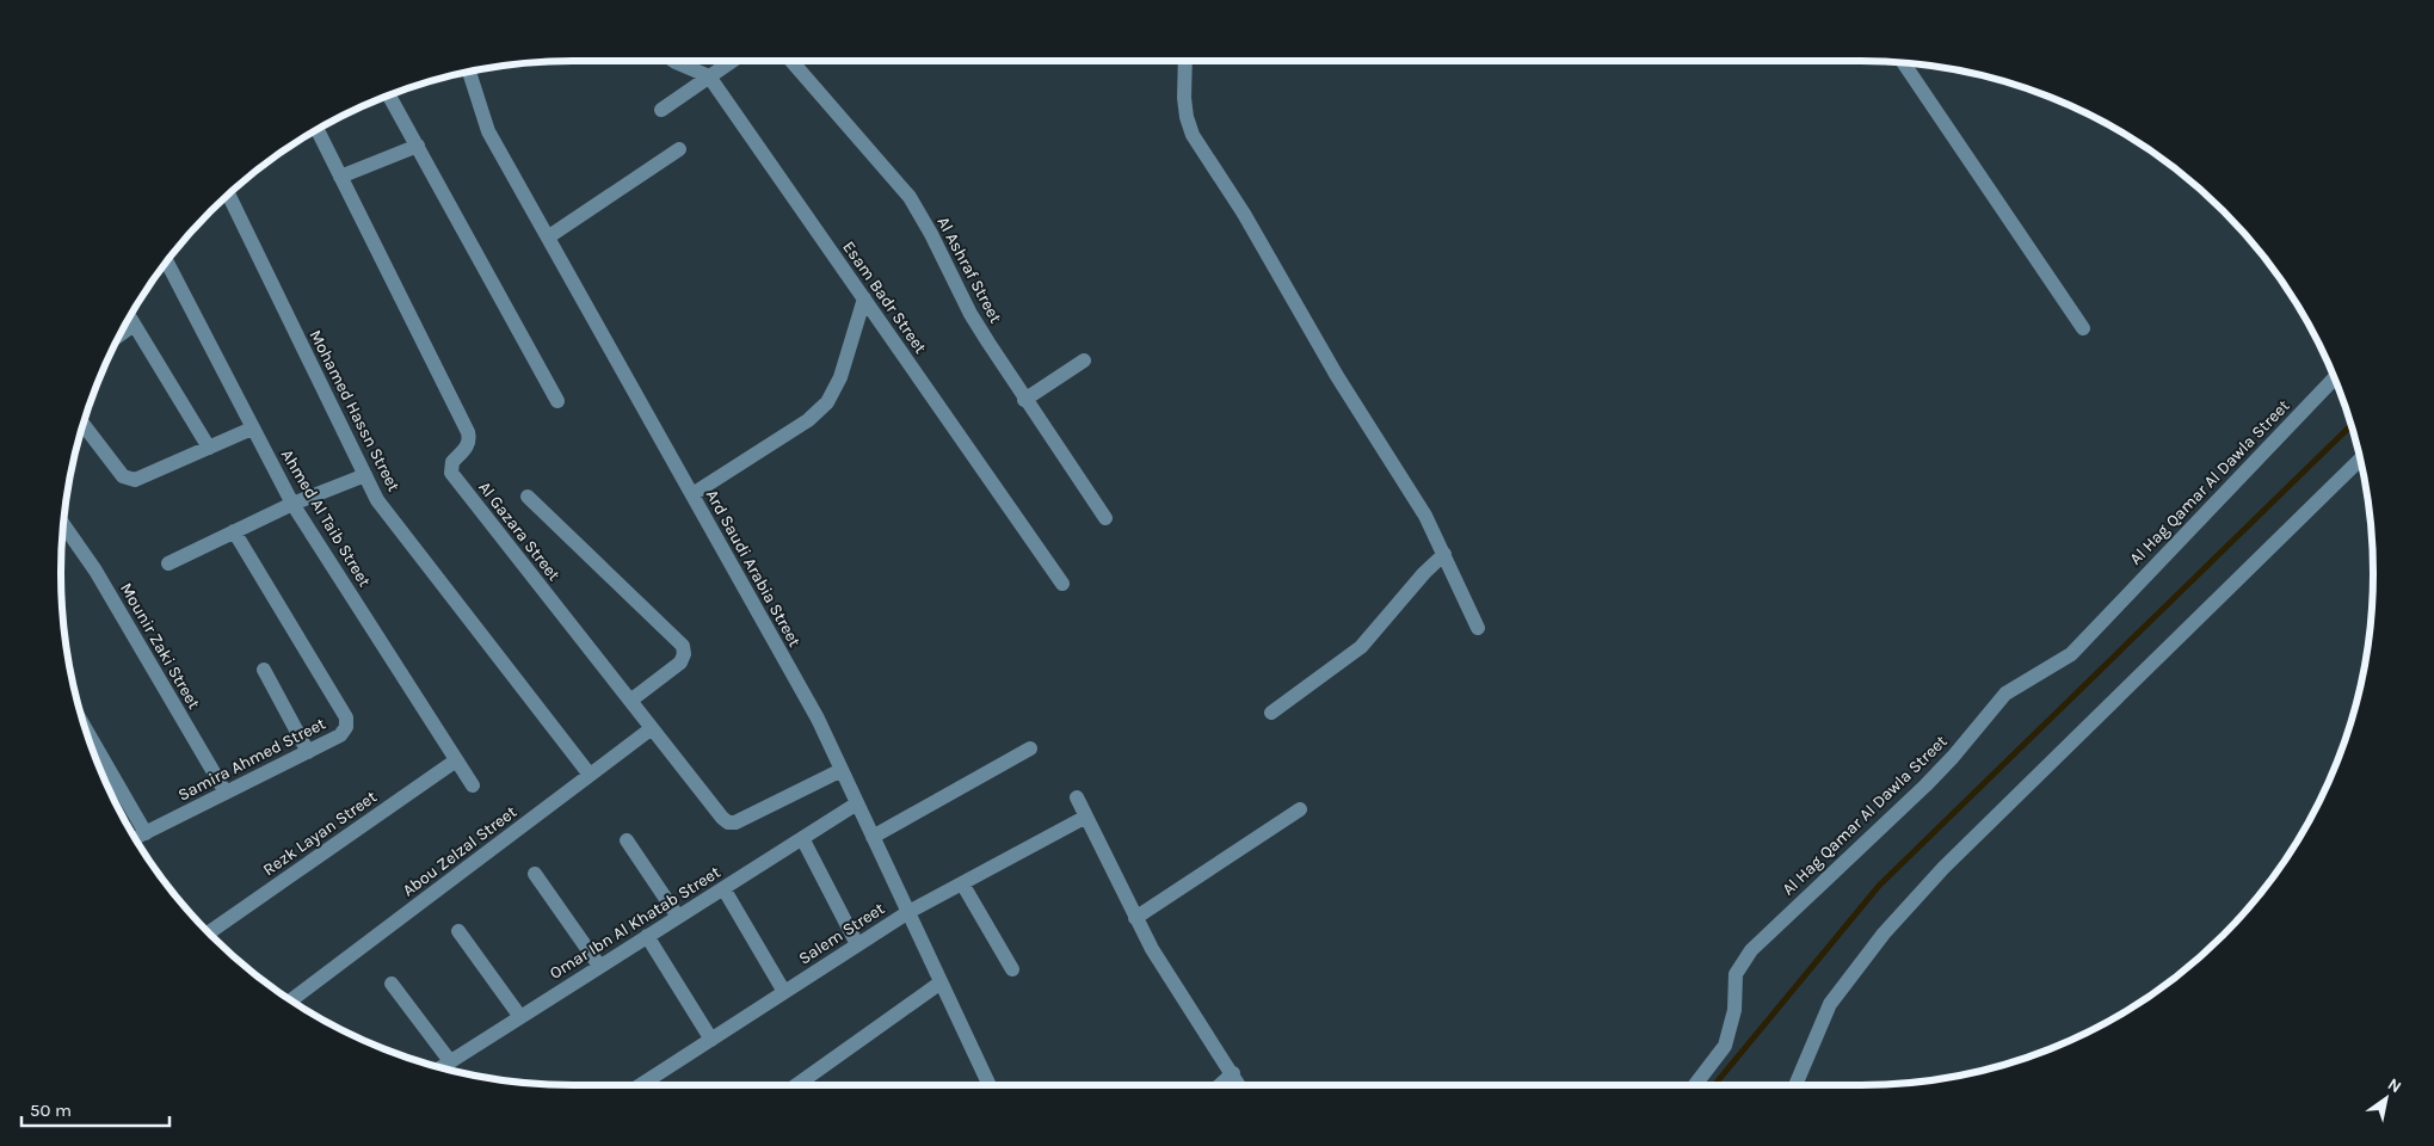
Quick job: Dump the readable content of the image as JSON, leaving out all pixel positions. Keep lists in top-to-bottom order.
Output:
{
  "streets": {
    "street": [
      "Al Ashraf Street",
      "Esam Badr Street",
      "Mohamed Hassn Street",
      "Al Hag Qamar Al Dawla Street",
      "Ahmed Al Taib Street",
      "Al Gazara Street",
      "Ard Saudi Arabia Street",
      "Mounir Zaki Street",
      "Samira Ahmed Street",
      "Rezk Layan Street",
      "Abou Zelzal Street",
      "Omar Ibn Al Khatab Street",
      "Salem Street"
    ]
  },
  "crossings": [
    ["Mohamed Hassn Street", "Abou Zelzal Street"],
    ["Ahmed Al Taib Street", "Rezk Layan Street"],
    ["Al Gazara Street", "Ard Saudi Arabia Street"],
    ["Al Gazara Street", "Abou Zelzal Street"],
    ["Ard Saudi Arabia Street", "Omar Ibn Al Khatab Street"],
    ["Ard Saudi Arabia Street", "Salem Street"],
    ["Mounir Zaki Street", "Samira Ahmed Street"]
  ],
  "scale_bar": "50 m",
  "north": "top right"
}
